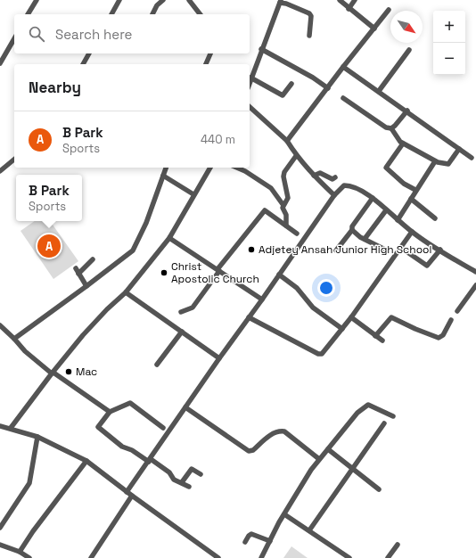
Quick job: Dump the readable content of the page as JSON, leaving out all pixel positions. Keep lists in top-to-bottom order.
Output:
{
  "places": ["Adjetey Ansah Junior High School", "Christ Apostolic Church", "Mac"],
  "north": "bottom right",
  "page": {
    "map_buttons": ["+", "−"],
    "search": "Search here",
    "heading": "Nearby",
    "list": [
      {
        "mark": "A",
        "name": "B Park",
        "note": "Sports",
        "value": "440 m"
      }
    ],
    "popup": ["B Park", "Sports"],
    "pins": "A"
  }
}
